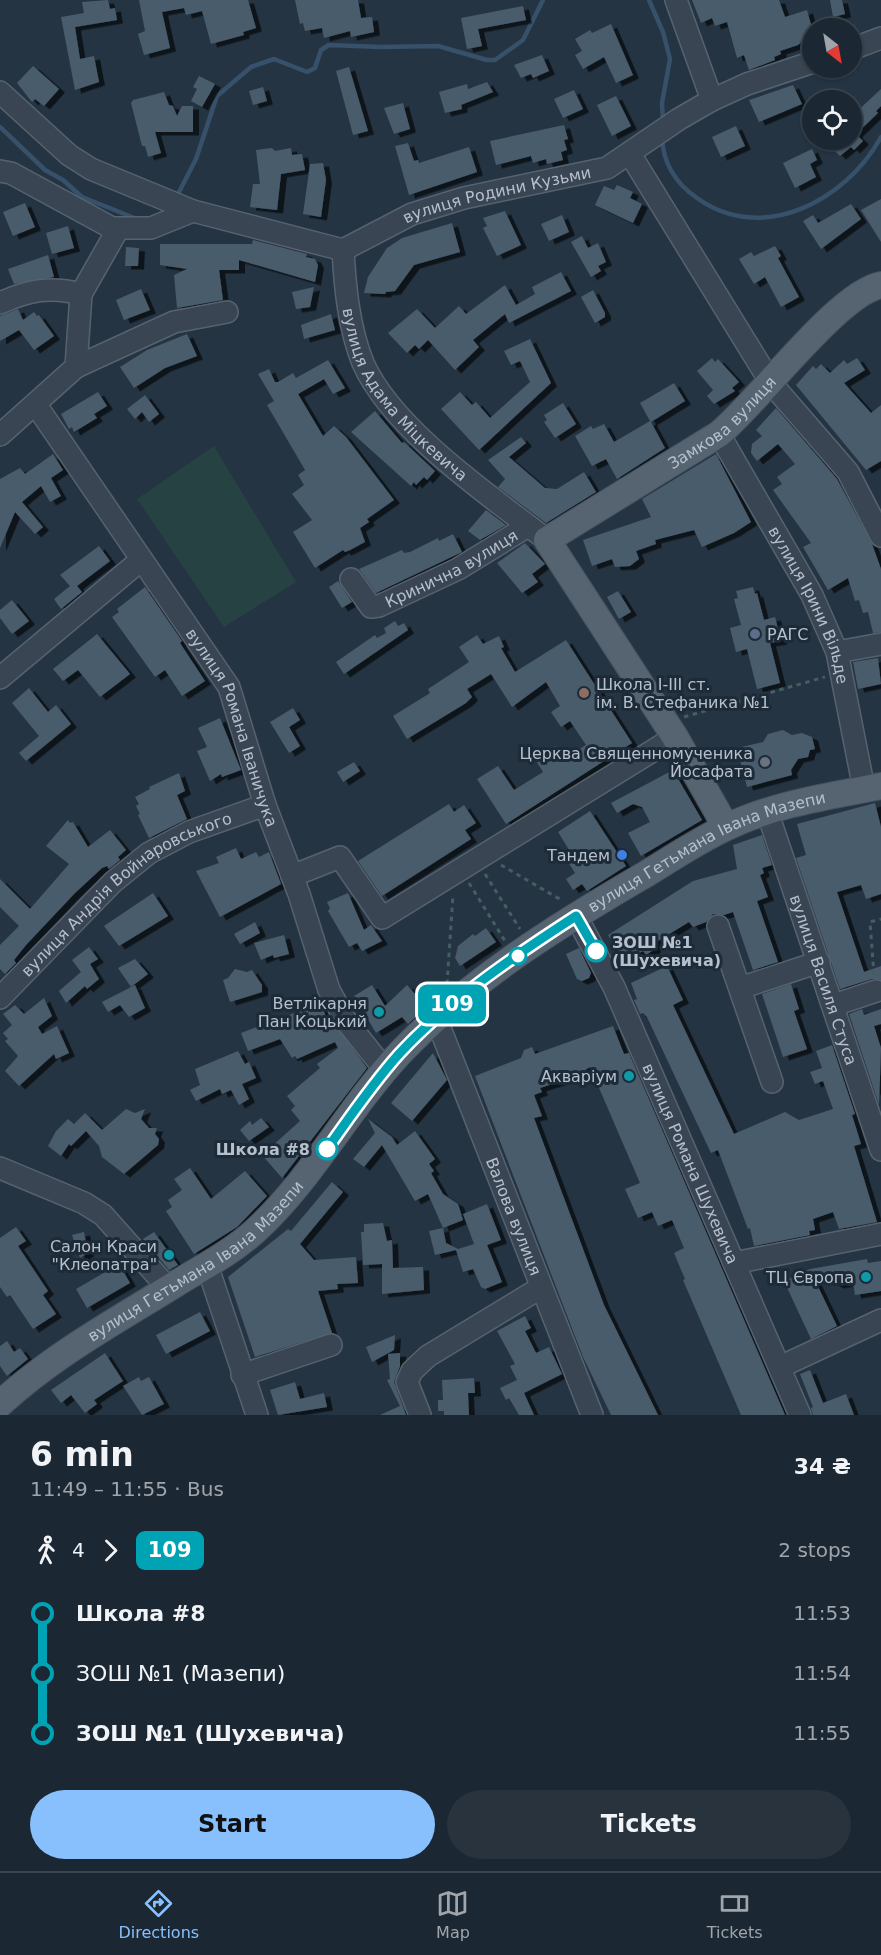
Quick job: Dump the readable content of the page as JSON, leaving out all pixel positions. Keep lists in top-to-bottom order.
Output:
{
  "streets": {
    "main road": ["вулиця Адама Міцкевича", "Замкова вулиця", "вулиця Гетьмана Івана Мазепи"],
    "street": [
      "вулиця Родини Кузьми",
      "Кринична вулиця",
      "вулиця Ірини Вільде",
      "вулиця Романа Іваничука",
      "вулиця Андрія Войнаровського",
      "вулиця Василя Стуса",
      "вулиця Романа Шухевича",
      "Валова вулиця"
    ]
  },
  "crossings": [
    ["вулиця Родини Кузьми", "вулиця Адама Міцкевича"],
    ["вулиця Адама Міцкевича", "Замкова вулиця"],
    ["вулиця Адама Міцкевича", "Кринична вулиця"],
    ["вулиця Адама Міцкевича", "вулиця Гетьмана Івана Мазепи"],
    ["Замкова вулиця", "Кринична вулиця"],
    ["Замкова вулиця", "вулиця Ірини Вільде"],
    ["вулиця Ірини Вільде", "вулиця Гетьмана Івана Мазепи"],
    ["вулиця Романа Іваничука", "вулиця Гетьмана Івана Мазепи"],
    ["вулиця Романа Іваничука", "вулиця Андрія Войнаровського"],
    ["вулиця Гетьмана Івана Мазепи", "вулиця Василя Стуса"],
    ["вулиця Гетьмана Івана Мазепи", "вулиця Романа Шухевича"],
    ["вулиця Гетьмана Івана Мазепи", "Валова вулиця"]
  ],
  "places": [
    "РАГС",
    "Школа I-III ст. ім. В. Стефаника №1",
    "Церква Священномученика Йосафата",
    "Тандем",
    "ЗОШ №1 (Шухевича)",
    "Ветлікарня Пан Коцький",
    "Акваріум",
    "Школа #8",
    "Салон Краси \"Клеопатра\"",
    "ТЦ Європа"
  ],
  "lines": ["bus line 109"],
  "north": "bottom right",
  "page": {
    "on_map": "109",
    "heading": ["6 min", "11:49 – 11:55 · Bus", "34 ₴"],
    "legs": ["4", "109", "2 stops"],
    "list": [
      {
        "name": "Школа #8",
        "value": "11:53"
      },
      {
        "name": "ЗОШ №1 (Мазепи)",
        "value": "11:54"
      },
      {
        "name": "ЗОШ №1 (Шухевича)",
        "value": "11:55"
      }
    ],
    "buttons": ["Start", "Tickets"],
    "tabs": ["Directions", "Map", "Tickets"]
  }
}
